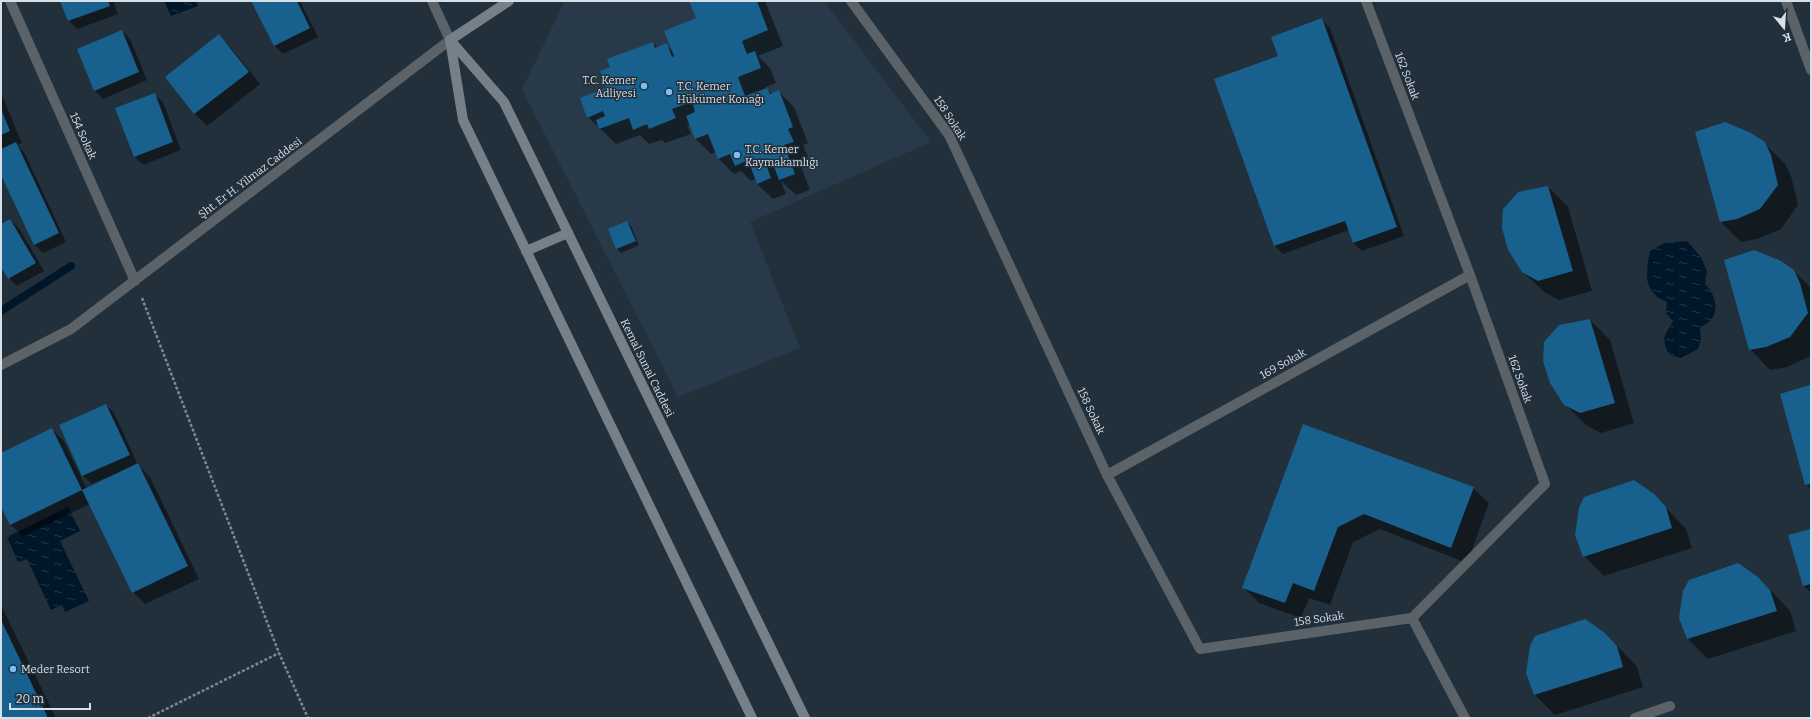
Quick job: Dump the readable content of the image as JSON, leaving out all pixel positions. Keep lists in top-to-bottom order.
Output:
{
  "streets": {
    "street": [
      "162 Sokak",
      "158 Sokak",
      "154 Sokak",
      "Şht. Er H. Yilmaz Caddesi",
      "169 Sokak",
      "Kemal Sunal Caddesi"
    ]
  },
  "crossings": [
    ["162 Sokak", "158 Sokak"],
    ["162 Sokak", "169 Sokak"],
    ["158 Sokak", "169 Sokak"],
    ["154 Sokak", "Şht. Er H. Yilmaz Caddesi"],
    ["Şht. Er H. Yilmaz Caddesi", "Kemal Sunal Caddesi"]
  ],
  "places": [
    "T.C. Kemer Adliyesi",
    "T.C. Kemer Hükümet Konağı",
    "T.C. Kemer Kaymakamlığı",
    "Meder Resort"
  ],
  "scale_bar": "20 m",
  "north": "bottom"
}
